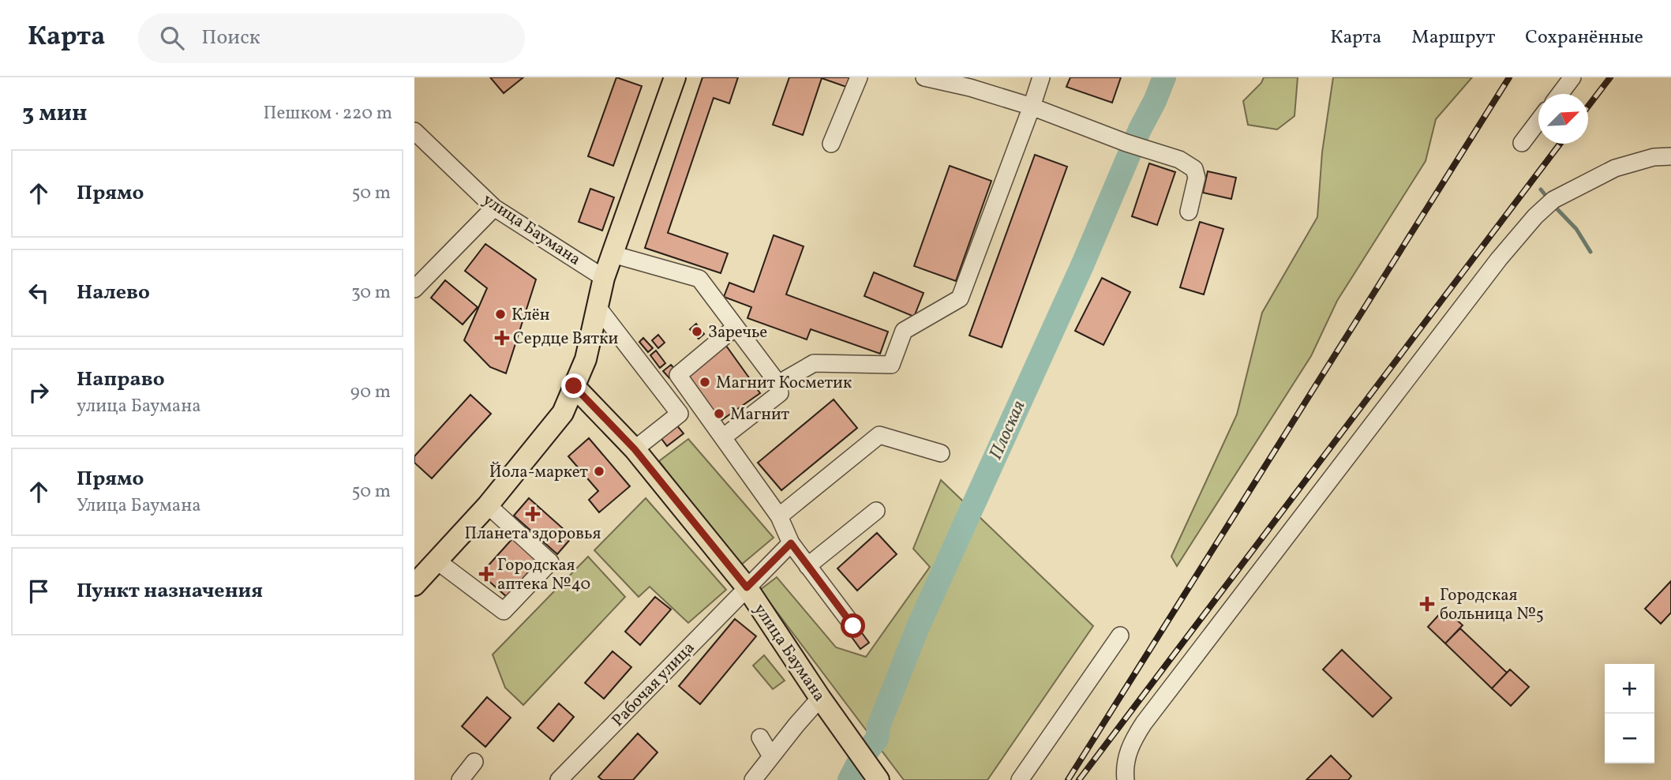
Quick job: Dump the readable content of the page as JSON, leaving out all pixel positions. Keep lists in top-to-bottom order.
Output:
{
  "streets": {
    "main road": ["улица Баумана"],
    "street": ["Рабочая улица"]
  },
  "crossings": [
    ["улица Баумана", "Рабочая улица"]
  ],
  "water": ["Плоская"],
  "places": {
    "other": [
      "Клён",
      "Заречье",
      "Магнит Косметик",
      "Магнит",
      "Йола-маркет"
    ],
    "health": [
      "Сердце Вятки",
      "Планета здоровья",
      "Городская аптека №40",
      "Городская больница №5"
    ]
  },
  "north": "top right",
  "page": {
    "header": "Карта",
    "search": "Поиск",
    "nav": ["Карта", "Маршрут", "Сохранённые"],
    "heading": ["3 мин", "Пешком · 220 m"],
    "list": [
      ["Прямо", "50 m"],
      ["Налево", "30 m"],
      ["Направо", "улица Баумана", "90 m"],
      ["Прямо", "Улица Баумана", "50 m"],
      "Пункт назначения"
    ],
    "map_buttons": ["+", "−"]
  }
}
